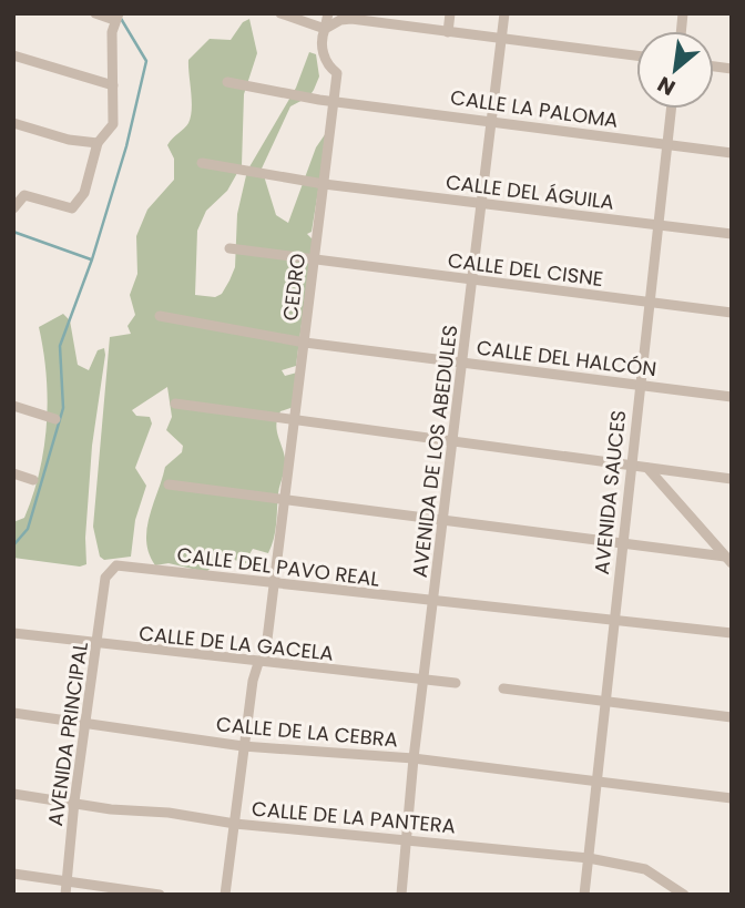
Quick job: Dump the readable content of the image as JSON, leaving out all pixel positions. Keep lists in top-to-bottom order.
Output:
{
  "streets": {
    "street": [
      "CALLE LA PALOMA",
      "CALLE DEL ÁGUILA",
      "CALLE DEL CISNE",
      "CEDRO",
      "CALLE DEL HALCÓN",
      "AVENIDA DE LOS ABEDULES",
      "AVENIDA SAUCES",
      "CALLE DEL PAVO REAL",
      "CALLE DE LA GACELA",
      "CALLE DE LA CEBRA",
      "AVENIDA PRINCIPAL",
      "CALLE DE LA PANTERA"
    ]
  },
  "crossings": [
    ["CALLE LA PALOMA", "CEDRO"],
    ["CALLE LA PALOMA", "AVENIDA DE LOS ABEDULES"],
    ["CALLE LA PALOMA", "AVENIDA SAUCES"],
    ["CALLE DEL ÁGUILA", "CEDRO"],
    ["CALLE DEL ÁGUILA", "AVENIDA DE LOS ABEDULES"],
    ["CALLE DEL ÁGUILA", "AVENIDA SAUCES"],
    ["CALLE DEL CISNE", "CEDRO"],
    ["CALLE DEL CISNE", "AVENIDA DE LOS ABEDULES"],
    ["CALLE DEL CISNE", "AVENIDA SAUCES"],
    ["CEDRO", "CALLE DEL HALCÓN"],
    ["CEDRO", "CALLE DEL PAVO REAL"],
    ["CEDRO", "CALLE DE LA GACELA"],
    ["CEDRO", "CALLE DE LA CEBRA"],
    ["CEDRO", "CALLE DE LA PANTERA"],
    ["CALLE DEL HALCÓN", "AVENIDA DE LOS ABEDULES"],
    ["CALLE DEL HALCÓN", "AVENIDA SAUCES"],
    ["AVENIDA DE LOS ABEDULES", "CALLE DEL PAVO REAL"],
    ["AVENIDA DE LOS ABEDULES", "CALLE DE LA GACELA"],
    ["AVENIDA DE LOS ABEDULES", "CALLE DE LA CEBRA"],
    ["AVENIDA DE LOS ABEDULES", "CALLE DE LA PANTERA"],
    ["AVENIDA SAUCES", "CALLE DEL PAVO REAL"],
    ["AVENIDA SAUCES", "CALLE DE LA CEBRA"],
    ["AVENIDA SAUCES", "CALLE DE LA PANTERA"],
    ["CALLE DEL PAVO REAL", "AVENIDA PRINCIPAL"],
    ["CALLE DE LA GACELA", "AVENIDA PRINCIPAL"],
    ["CALLE DE LA CEBRA", "AVENIDA PRINCIPAL"],
    ["AVENIDA PRINCIPAL", "CALLE DE LA PANTERA"]
  ],
  "north": "bottom left"
}
